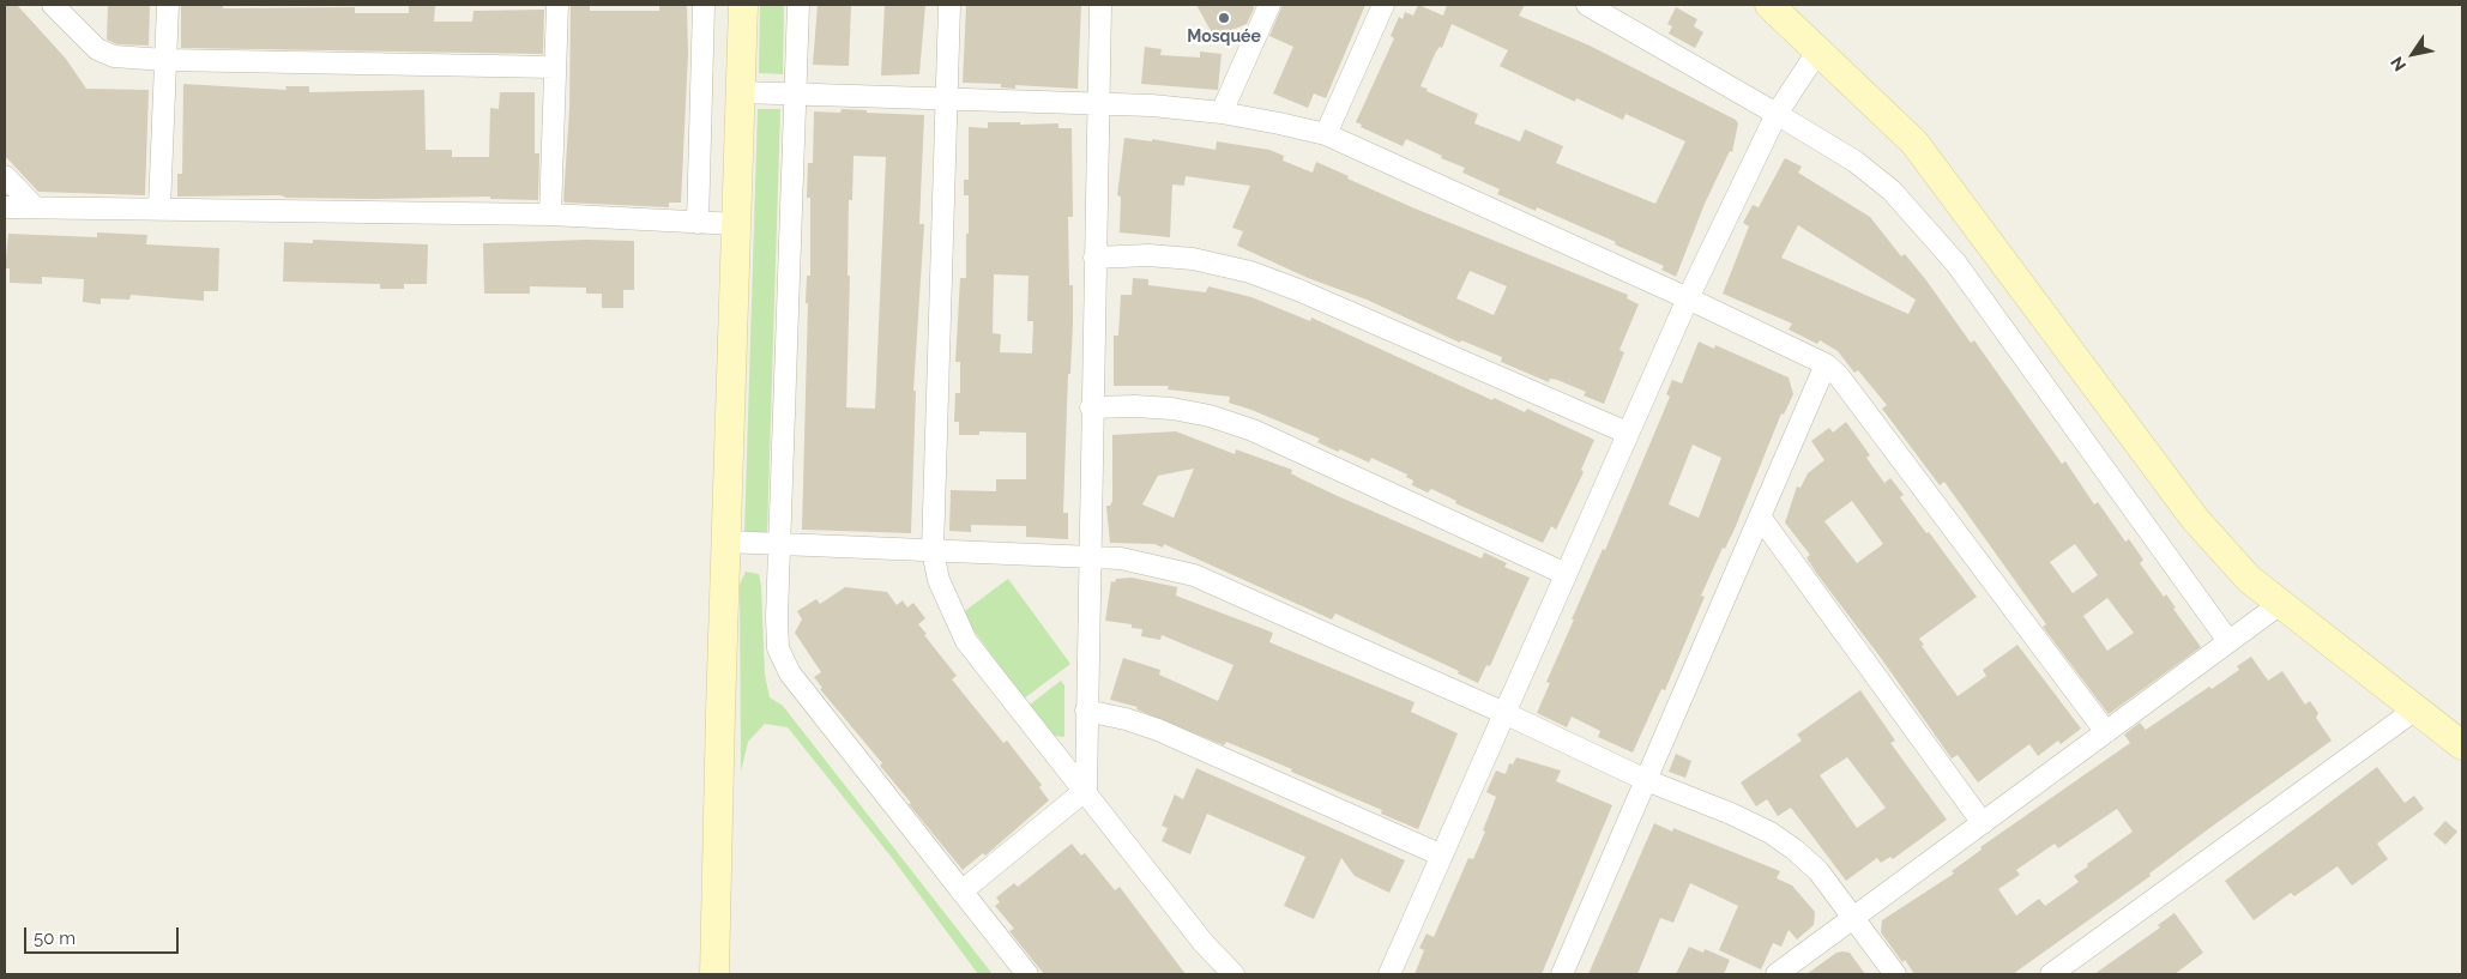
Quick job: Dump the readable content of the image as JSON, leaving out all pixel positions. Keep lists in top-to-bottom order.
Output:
{
  "places": ["Mosquée"],
  "scale_bar": "50 m",
  "north": "bottom left"
}
